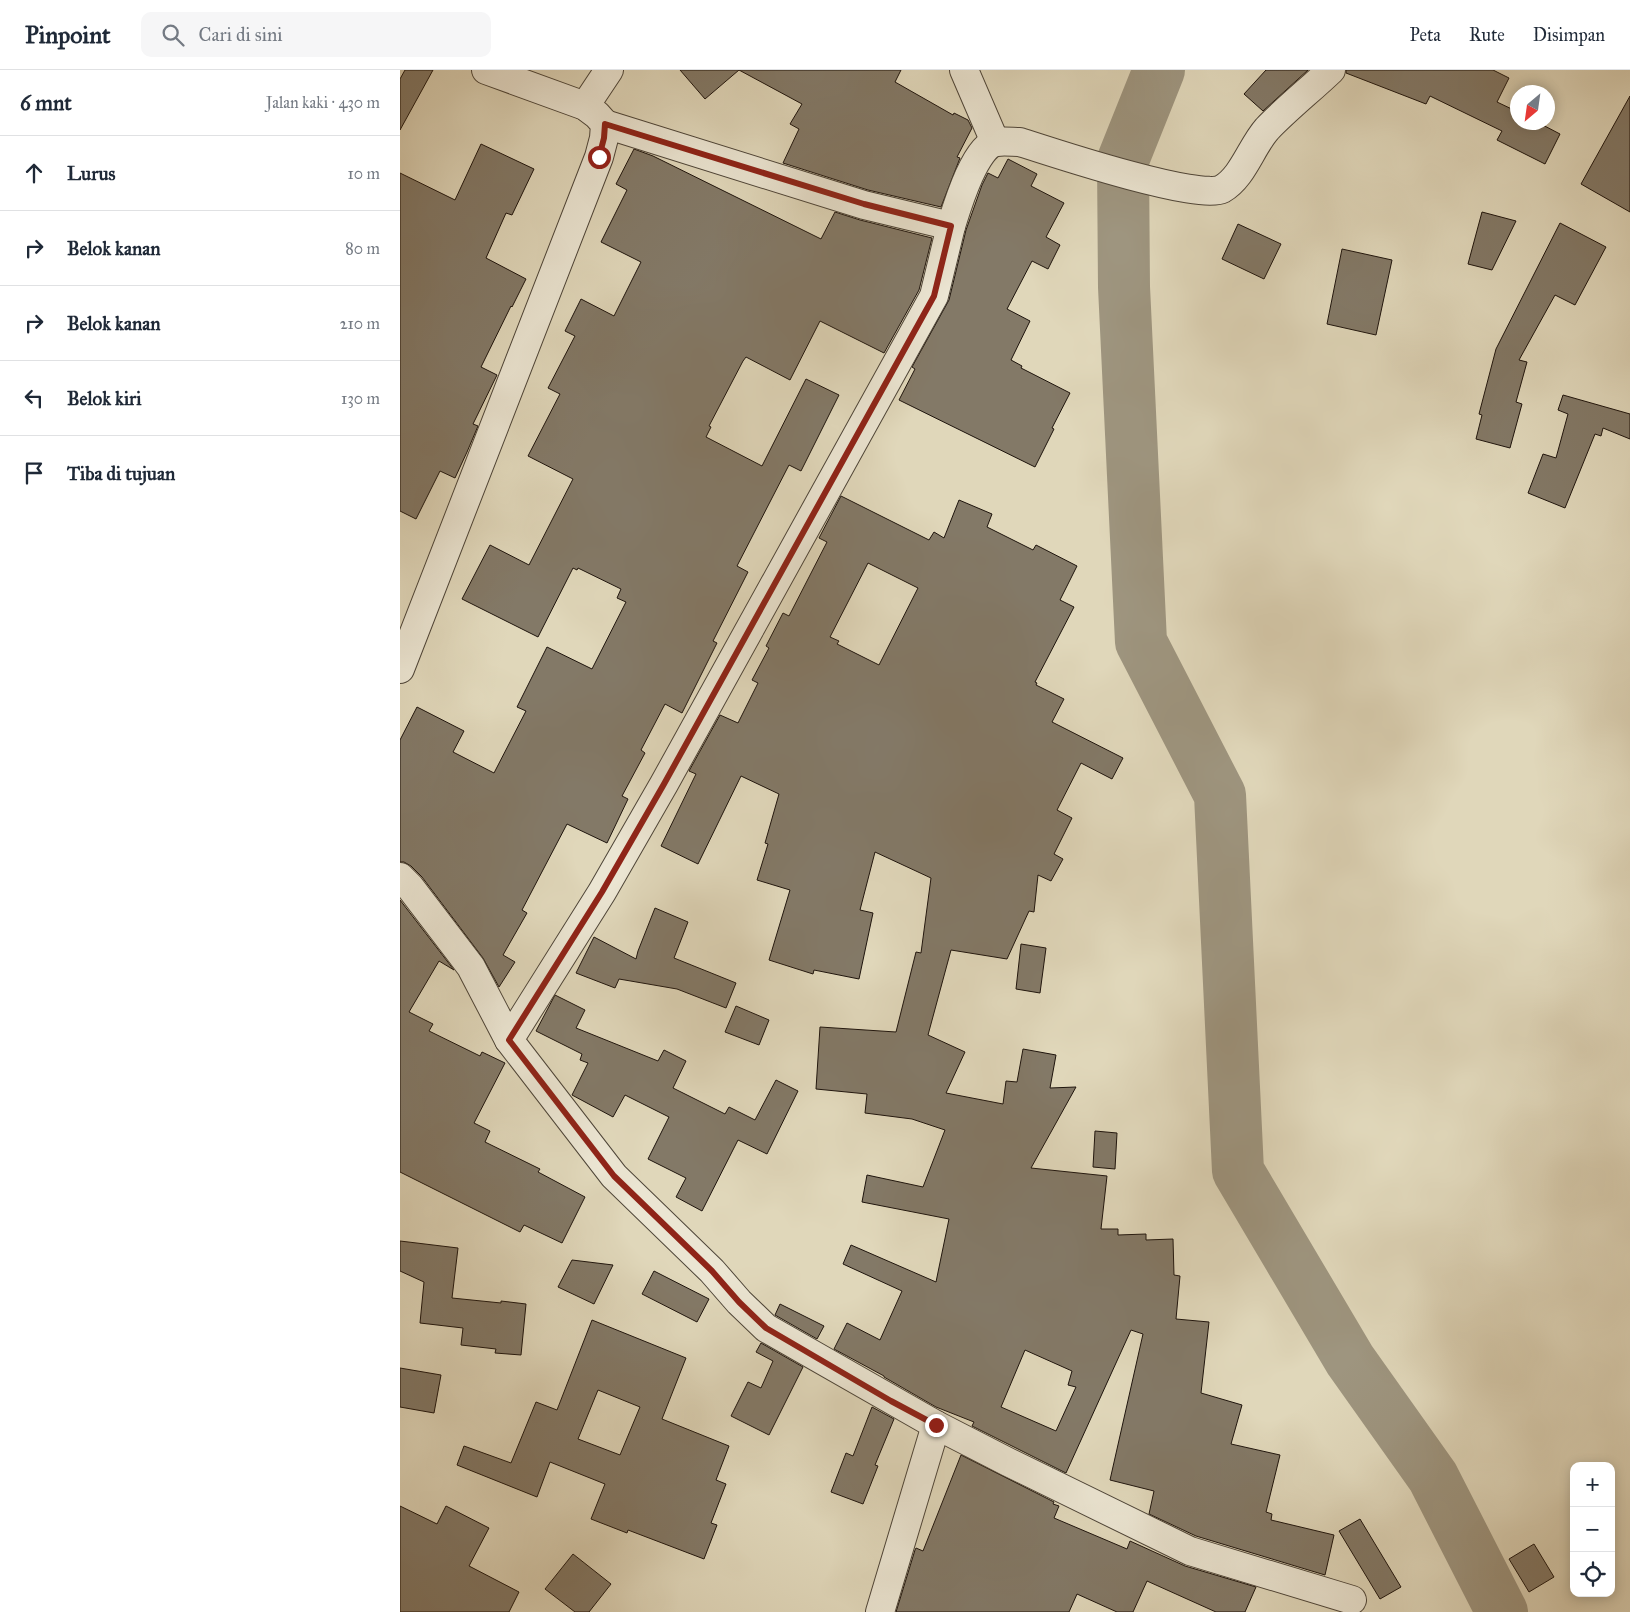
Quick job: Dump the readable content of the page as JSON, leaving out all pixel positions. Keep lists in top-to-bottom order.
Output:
{
  "north": "bottom left",
  "page": {
    "header": "Pinpoint",
    "search": "Cari di sini",
    "nav": ["Peta", "Rute", "Disimpan"],
    "heading": ["6 mnt", "Jalan kaki · 430 m"],
    "list": [
      ["Lurus", "10 m"],
      ["Belok kanan", "80 m"],
      ["Belok kanan", "210 m"],
      ["Belok kiri", "130 m"],
      "Tiba di tujuan"
    ],
    "map_buttons": ["+", "−"]
  }
}
